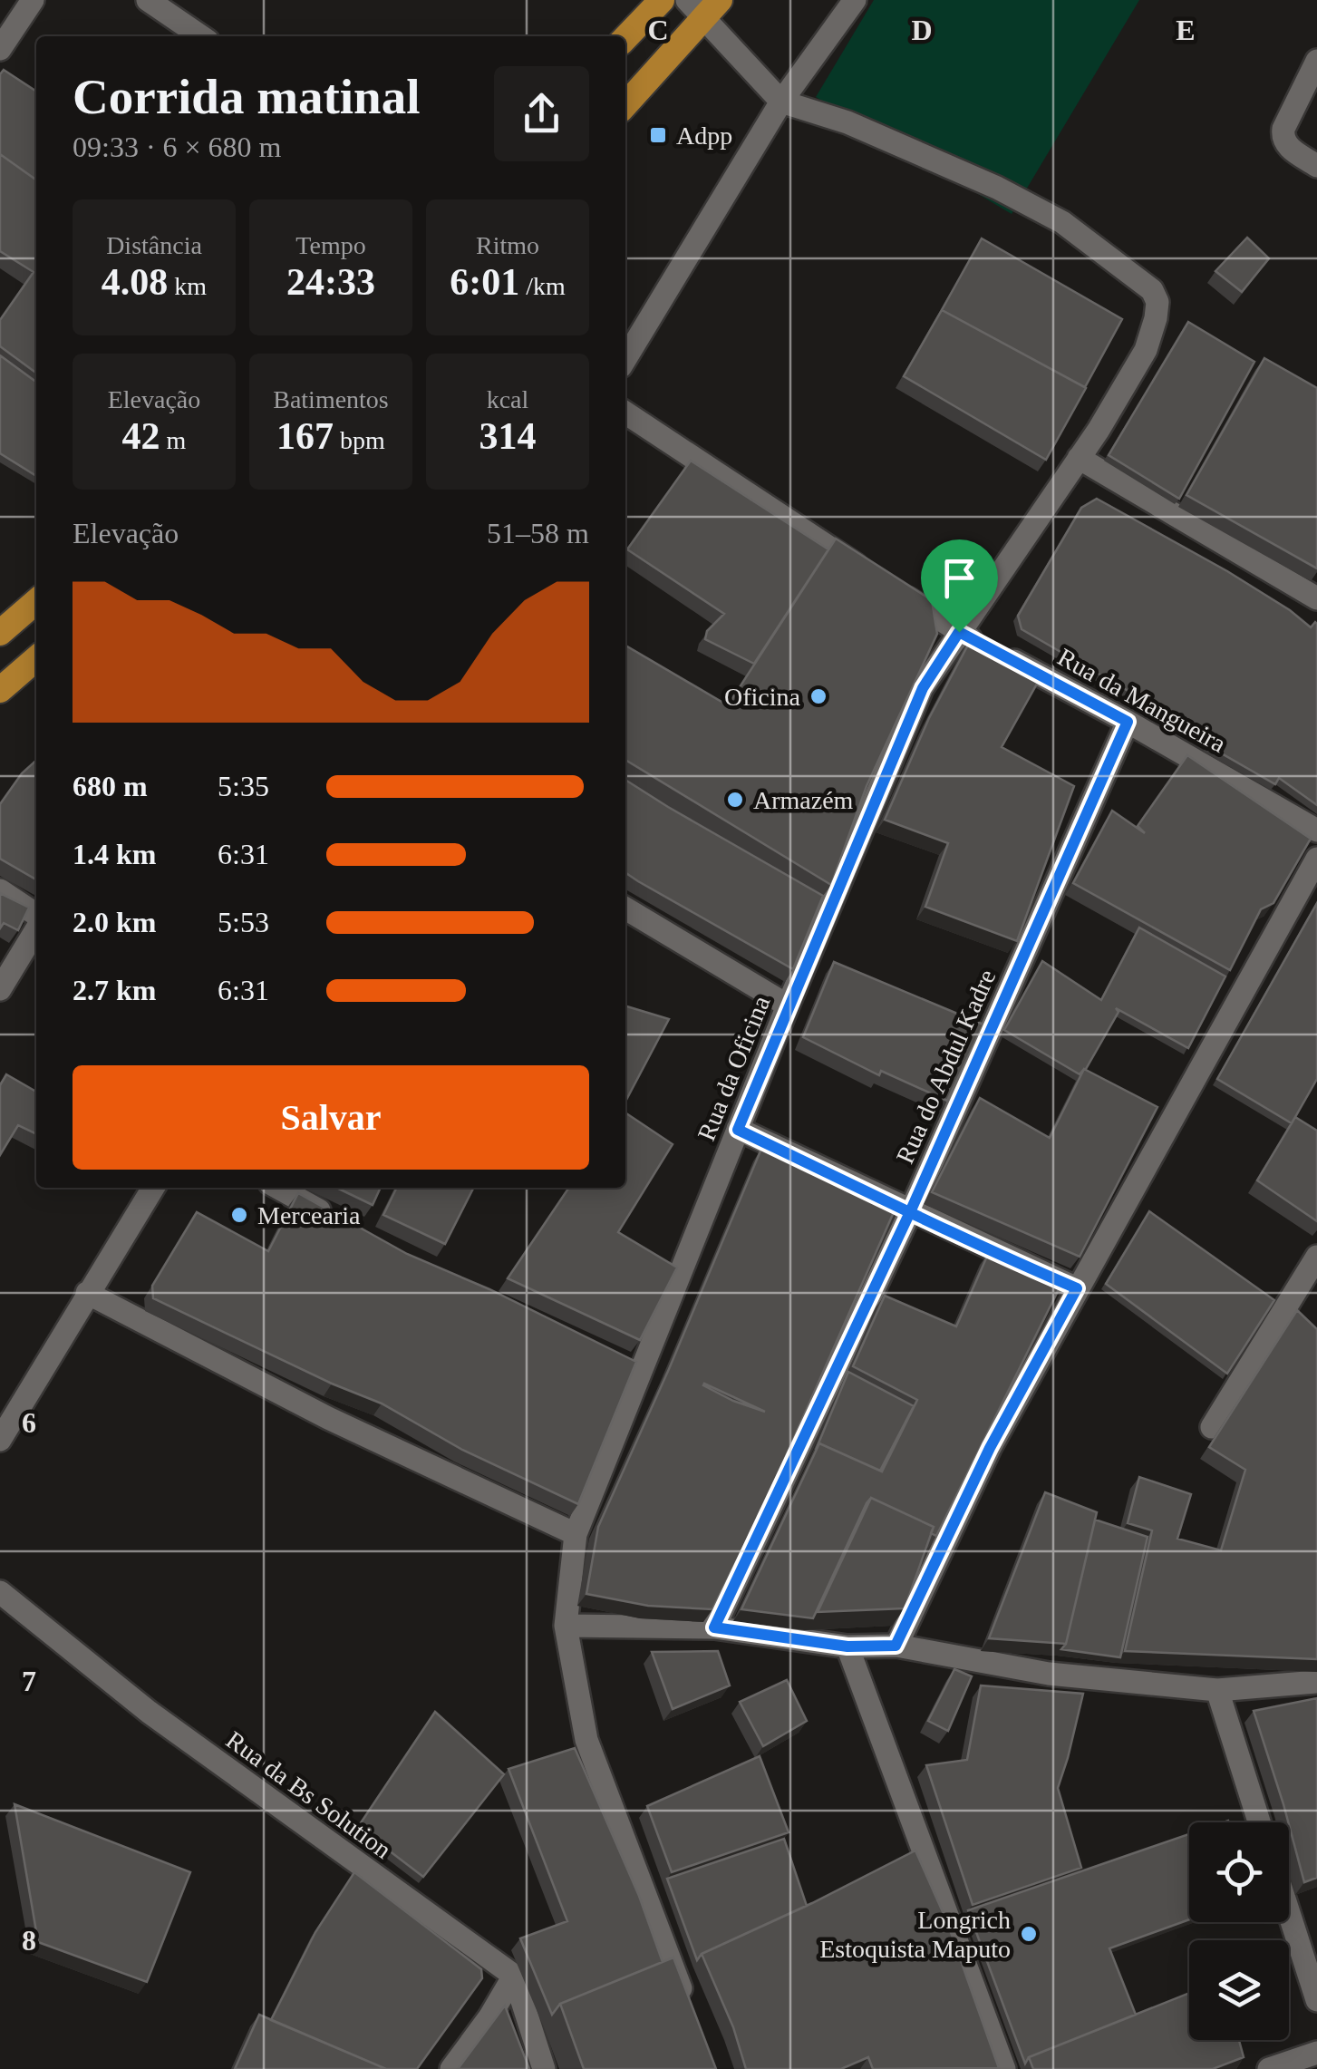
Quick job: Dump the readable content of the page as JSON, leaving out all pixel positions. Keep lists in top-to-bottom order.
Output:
{
  "streets": {
    "street": [
      "Rua da Mangueira",
      "Rua do Abdul Kadre",
      "Rua da Oficina",
      "Rua da Bs Solution"
    ]
  },
  "crossings": [
    ["Rua da Mangueira", "Rua do Abdul Kadre"],
    ["Rua da Mangueira", "Rua da Oficina"]
  ],
  "places": {
    "transit": ["Adpp"],
    "other": [
      "Oficina",
      "Armazém",
      "Mercearia",
      "Longrich Estoquista Maputo"
    ]
  },
  "page": {
    "heading": ["Corrida matinal", "09:33 · 6 × 680 m"],
    "stats": [
      ["Distância", "4.08 km"],
      ["Tempo", "24:33"],
      ["Ritmo", "6:01 /km"],
      ["Elevação", "42 m"],
      ["Batimentos", "167 bpm"],
      ["kcal", "314"]
    ],
    "chart": ["Elevação", "51–58 m"],
    "list": [
      {
        "name": "680 m",
        "note": "5:35"
      },
      {
        "name": "1.4 km",
        "note": "6:31"
      },
      {
        "name": "2.0 km",
        "note": "5:53"
      },
      {
        "name": "2.7 km",
        "note": "6:31"
      }
    ],
    "buttons": "Salvar"
  },
  "grid": {
    "columns": ["C", "D", "E"],
    "rows": ["6", "7", "8"]
  }
}
